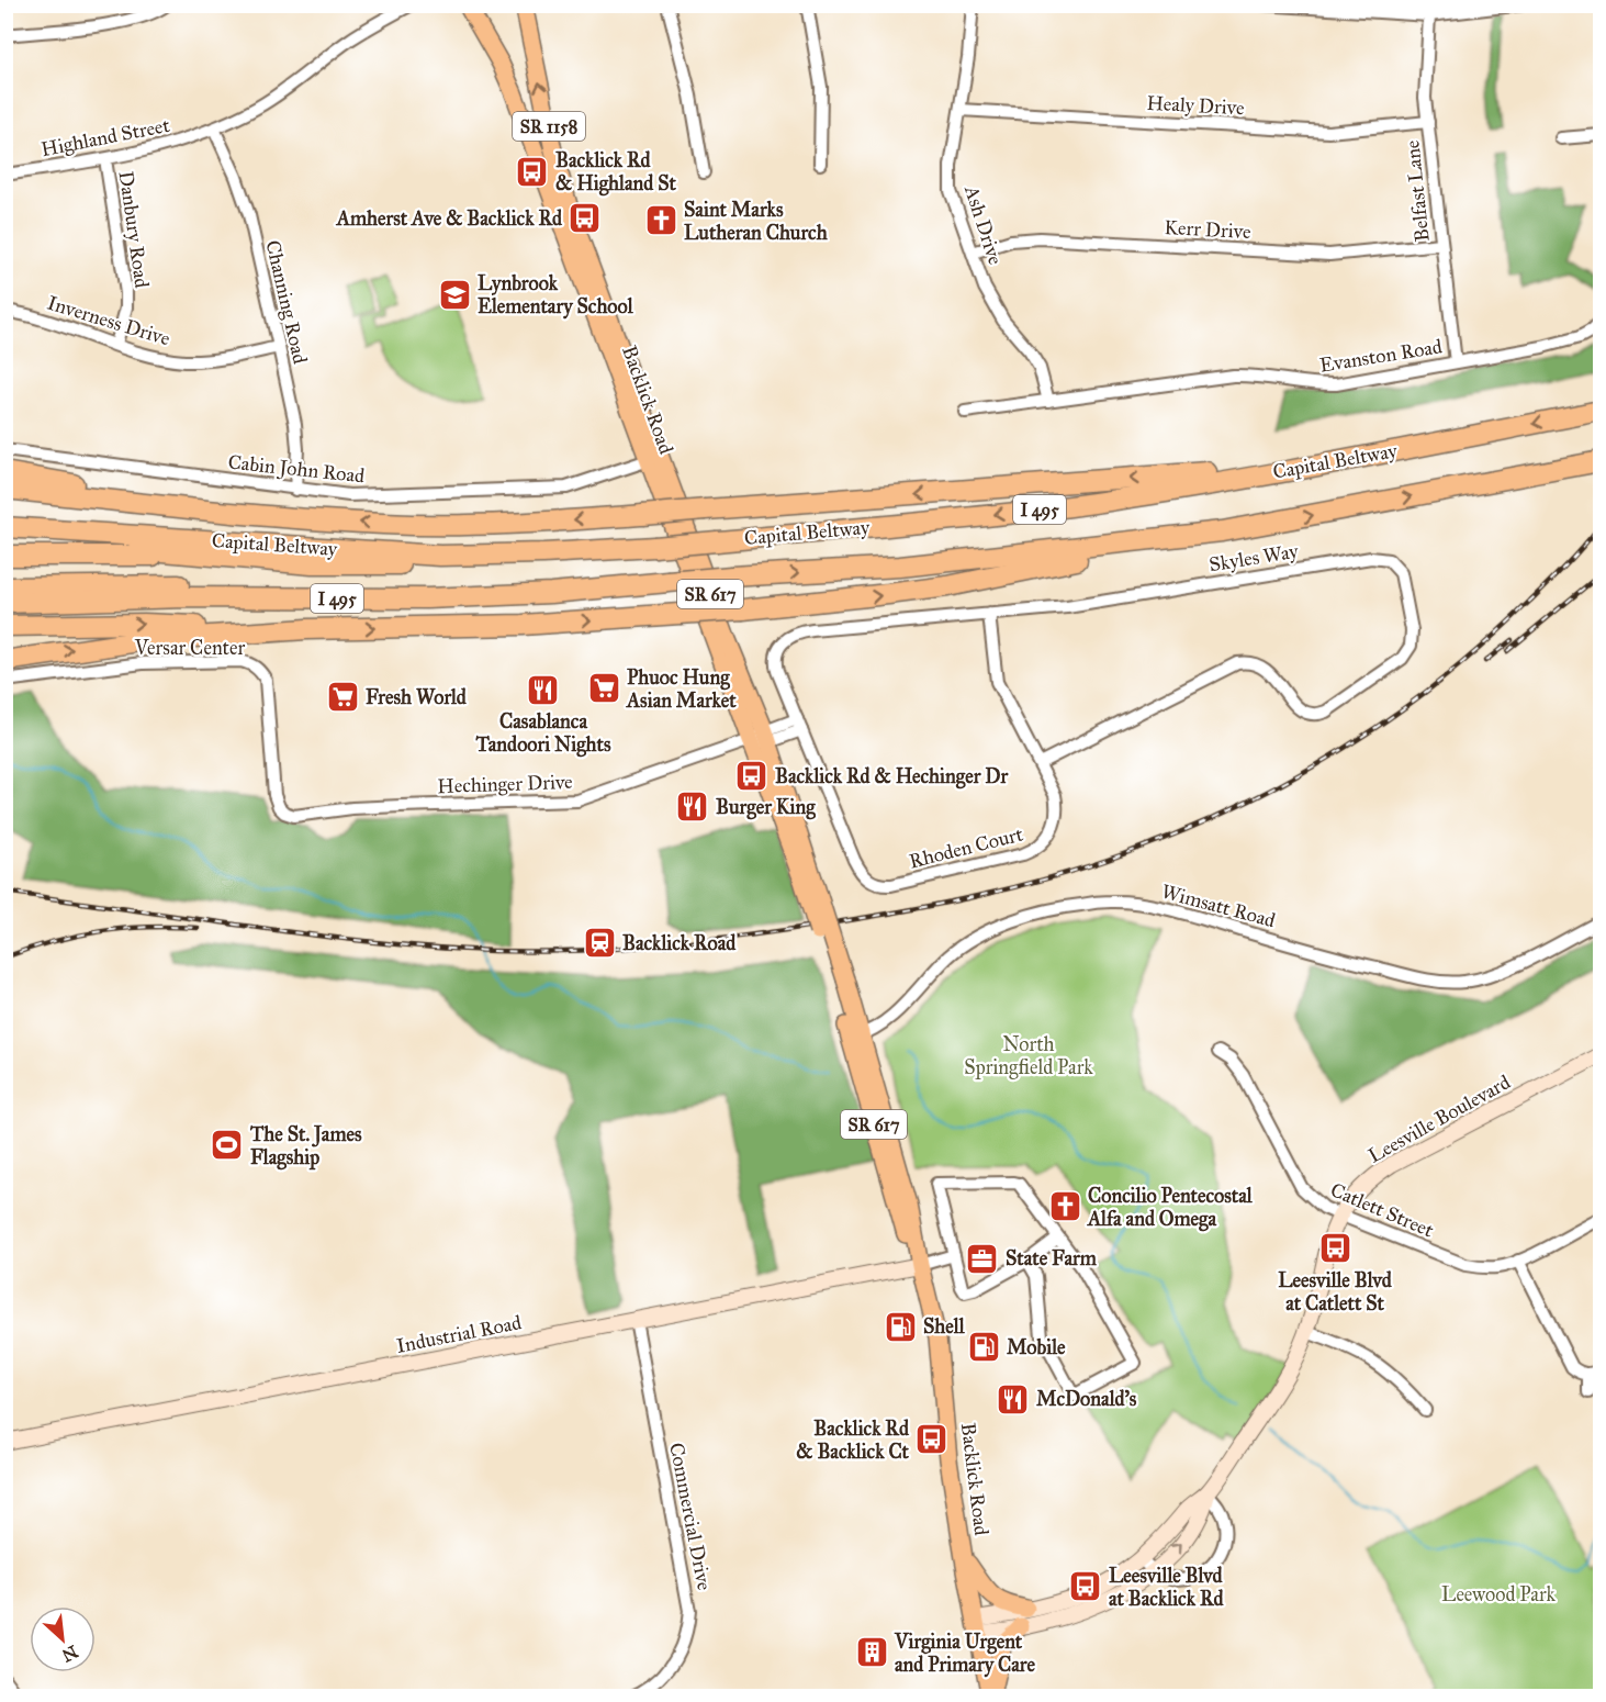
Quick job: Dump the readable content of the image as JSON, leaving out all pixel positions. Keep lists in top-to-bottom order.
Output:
{
  "streets": {
    "highway": ["Capital Beltway", "I 495"],
    "main road": ["SR 1158", "Backlick Road", "SR 617"],
    "street": [
      "Healy Drive",
      "Highland Street",
      "Belfast Lane",
      "Ash Drive",
      "Danbury Road",
      "Kerr Drive",
      "Channing Road",
      "Inverness Drive",
      "Evanston Road",
      "Cabin John Road",
      "Skyles Way",
      "Versar Center",
      "Hechinger Drive",
      "Rhoden Court",
      "Wimsatt Road",
      "Leesville Boulevard",
      "Catlett Street",
      "Industrial Road",
      "Commercial Drive"
    ]
  },
  "crossings": [
    ["Healy Drive", "Belfast Lane"],
    ["Healy Drive", "Ash Drive"],
    ["Highland Street", "Danbury Road"],
    ["Highland Street", "Channing Road"],
    ["Belfast Lane", "Kerr Drive"],
    ["Belfast Lane", "Evanston Road"],
    ["Ash Drive", "Kerr Drive"],
    ["Ash Drive", "Evanston Road"],
    ["Danbury Road", "Inverness Drive"],
    ["Channing Road", "Inverness Drive"],
    ["Channing Road", "Cabin John Road"],
    ["Backlick Road", "Cabin John Road"],
    ["Backlick Road", "Hechinger Drive"],
    ["Backlick Road", "Wimsatt Road"],
    ["Backlick Road", "Leesville Boulevard"],
    ["Backlick Road", "Industrial Road"],
    ["Skyles Way", "Rhoden Court"],
    ["Versar Center", "Hechinger Drive"],
    ["Leesville Boulevard", "Catlett Street"],
    ["Industrial Road", "Commercial Drive"]
  ],
  "parks": ["North Springfield Park", "Leewood Park"],
  "places": {
    "bus stop": [
      "Backlick Rd & Highland St",
      "Amherst Ave & Backlick Rd",
      "Backlick Rd & Hechinger Dr",
      "Leesville Blvd at Catlett St",
      "Backlick Rd & Backlick Ct",
      "Leesville Blvd at Backlick Rd"
    ],
    "church": ["Saint Marks Lutheran Church", "Concilio Pentecostal Alfa and Omega"],
    "school or university": ["Lynbrook Elementary School"],
    "supermarket": ["Phuoc Hung Asian Market", "Fresh World"],
    "restaurant": ["Casablanca Tandoori Nights", "Burger King", "McDonald's"],
    "station": ["Backlick Road"],
    "sports": ["The St. James Flagship"],
    "office": ["State Farm"],
    "fuel station": ["Shell", "Mobile"],
    "building": ["Virginia Urgent and Primary Care"]
  },
  "north": "bottom right"
}
